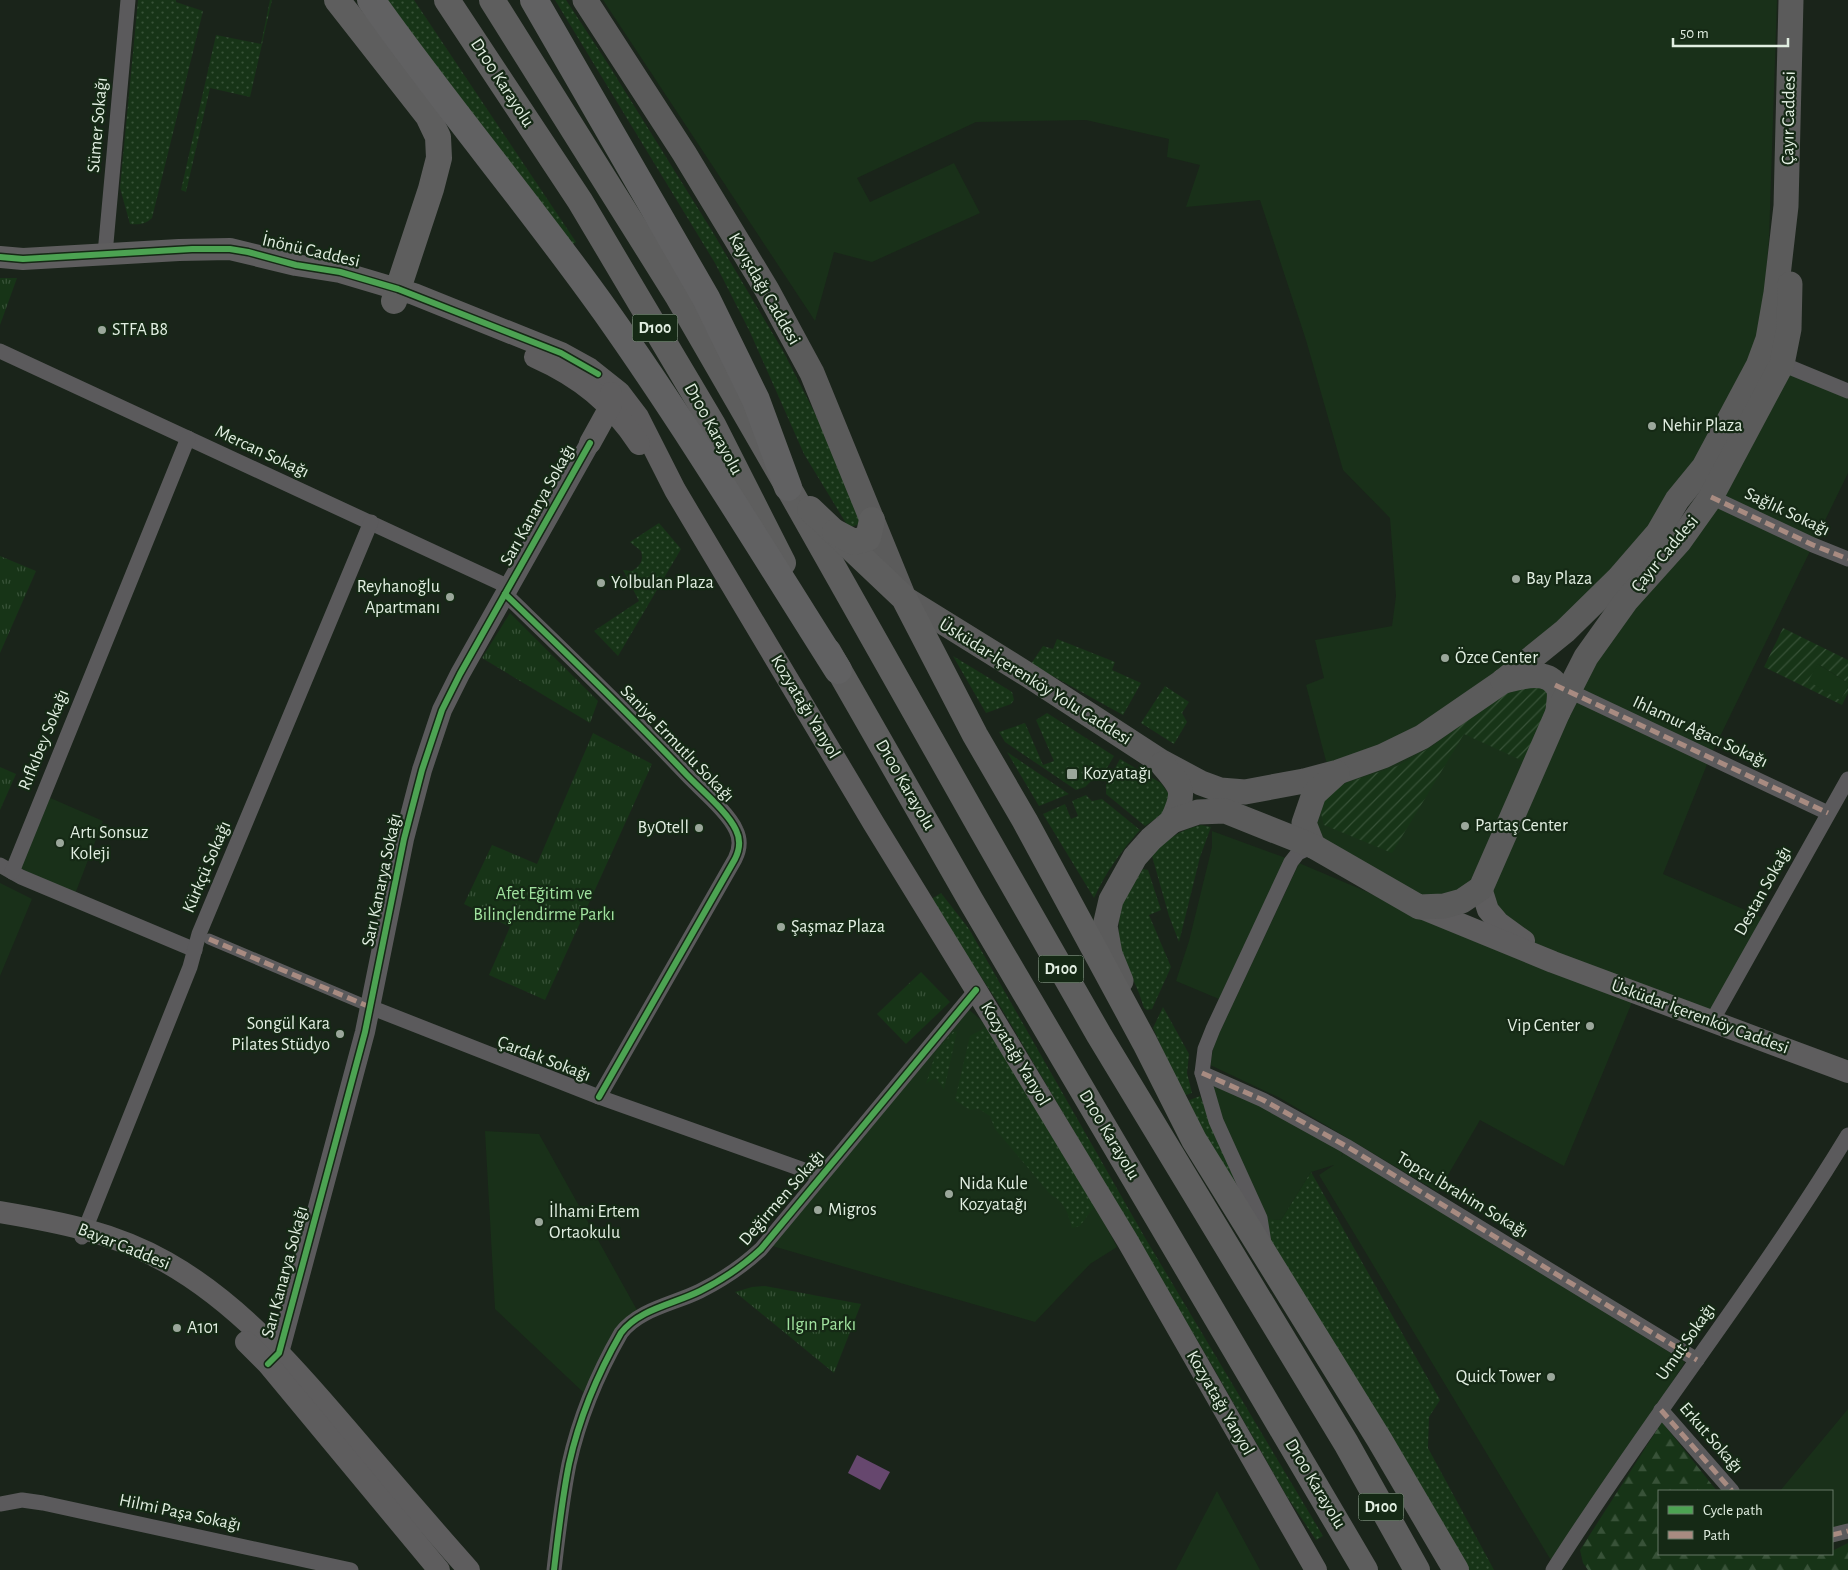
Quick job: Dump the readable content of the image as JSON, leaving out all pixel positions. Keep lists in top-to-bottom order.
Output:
{
  "streets": {
    "highway": ["D100 Karayolu", "D100"],
    "main road": [
      "Çayır Caddesi",
      "İnönü Caddesi",
      "Kayışdağı Caddesi",
      "Üsküdar-İçerenköy Yolu Caddesi",
      "Kozyatağı Yanyol",
      "Üsküdar İçerenköy Caddesi",
      "Bayar Caddesi"
    ],
    "street": [
      "Sümer Sokağı",
      "Mercan Sokağı",
      "Sarı Kanarya Sokağı",
      "Sağlık Sokağı",
      "Ihlamur Ağacı Sokağı",
      "Rıfkıbey Sokağı",
      "Saniye Ermutlu Sokağı",
      "Kürkçü Sokağı",
      "Destan Sokağı",
      "Çardak Sokağı",
      "Topçu İbrahim Sokağı",
      "Değirmen Sokağı",
      "Umut Sokağı",
      "Erkut Sokağı",
      "Hilmi Paşa Sokağı"
    ]
  },
  "crossings": [
    ["D100 Karayolu", "D100"],
    ["Çayır Caddesi", "Sağlık Sokağı"],
    ["Çayır Caddesi", "Üsküdar-İçerenköy Yolu Caddesi"],
    ["Çayır Caddesi", "Ihlamur Ağacı Sokağı"],
    ["Çayır Caddesi", "Üsküdar İçerenköy Caddesi"],
    ["Sümer Sokağı", "İnönü Caddesi"],
    ["İnönü Caddesi", "Kozyatağı Yanyol"],
    ["Kayışdağı Caddesi", "D100"],
    ["Kayışdağı Caddesi", "Üsküdar-İçerenköy Yolu Caddesi"],
    ["D100", "Üsküdar-İçerenköy Yolu Caddesi"],
    ["Mercan Sokağı", "Sarı Kanarya Sokağı"],
    ["Mercan Sokağı", "Rıfkıbey Sokağı"],
    ["Mercan Sokağı", "Saniye Ermutlu Sokağı"],
    ["Mercan Sokağı", "Kürkçü Sokağı"],
    ["Sarı Kanarya Sokağı", "Saniye Ermutlu Sokağı"],
    ["Sarı Kanarya Sokağı", "Çardak Sokağı"],
    ["Sarı Kanarya Sokağı", "Bayar Caddesi"],
    ["Kozyatağı Yanyol", "Değirmen Sokağı"],
    ["Ihlamur Ağacı Sokağı", "Destan Sokağı"],
    ["Rıfkıbey Sokağı", "Kürkçü Sokağı"],
    ["Saniye Ermutlu Sokağı", "Çardak Sokağı"],
    ["Kürkçü Sokağı", "Bayar Caddesi"],
    ["Destan Sokağı", "Üsküdar İçerenköy Caddesi"],
    ["Çardak Sokağı", "Değirmen Sokağı"],
    ["Topçu İbrahim Sokağı", "Umut Sokağı"],
    ["Umut Sokağı", "Erkut Sokağı"]
  ],
  "parks": ["Afet Eğitim ve Bilinçlendirme Parkı", "Ilgın Parkı"],
  "places": {
    "other": [
      "STFA B8",
      "Nehir Plaza",
      "Bay Plaza",
      "Yolbulan Plaza",
      "Reyhanoğlu Apartmanı",
      "Özce Center",
      "Partaş Center",
      "ByOtell",
      "Artı Sonsuz Koleji",
      "Şaşmaz Plaza",
      "Vip Center",
      "Songül Kara Pilates Stüdyo",
      "Nida Kule Kozyatağı",
      "Migros",
      "İlhami Ertem Ortaokulu",
      "A101",
      "Quick Tower"
    ],
    "transit": ["Kozyatağı"]
  },
  "legend": ["Cycle path", "Path"],
  "scale_bar": "50 m"
}
